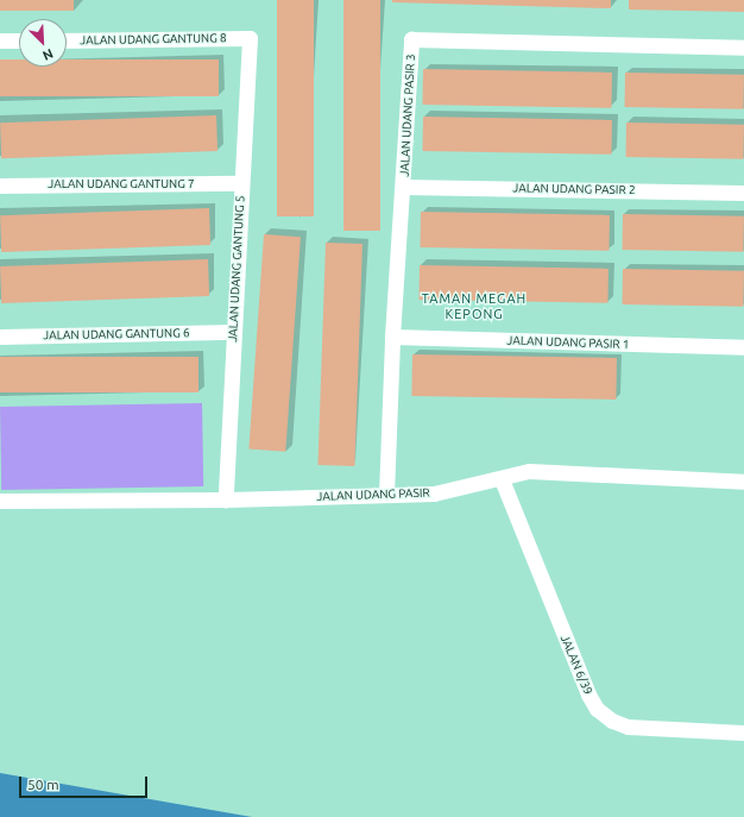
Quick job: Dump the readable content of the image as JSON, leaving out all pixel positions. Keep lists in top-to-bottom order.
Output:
{
  "streets": {
    "street": [
      "JALAN UDANG GANTUNG 8",
      "JALAN UDANG PASIR 3",
      "JALAN UDANG GANTUNG 7",
      "JALAN UDANG PASIR 2",
      "JALAN UDANG GANTUNG 5",
      "JALAN UDANG GANTUNG 6",
      "JALAN UDANG PASIR 1",
      "JALAN UDANG PASIR",
      "JALAN 6/39"
    ]
  },
  "crossings": [
    ["JALAN UDANG GANTUNG 8", "JALAN UDANG GANTUNG 5"],
    ["JALAN UDANG PASIR 3", "JALAN UDANG PASIR 2"],
    ["JALAN UDANG PASIR 3", "JALAN UDANG PASIR 1"],
    ["JALAN UDANG PASIR 3", "JALAN UDANG PASIR"],
    ["JALAN UDANG GANTUNG 7", "JALAN UDANG GANTUNG 5"],
    ["JALAN UDANG GANTUNG 5", "JALAN UDANG GANTUNG 6"],
    ["JALAN UDANG GANTUNG 5", "JALAN UDANG PASIR"],
    ["JALAN UDANG PASIR", "JALAN 6/39"]
  ],
  "districts": ["TAMAN MEGAH KEPONG"],
  "scale_bar": "50 m",
  "north": "bottom right"
}
